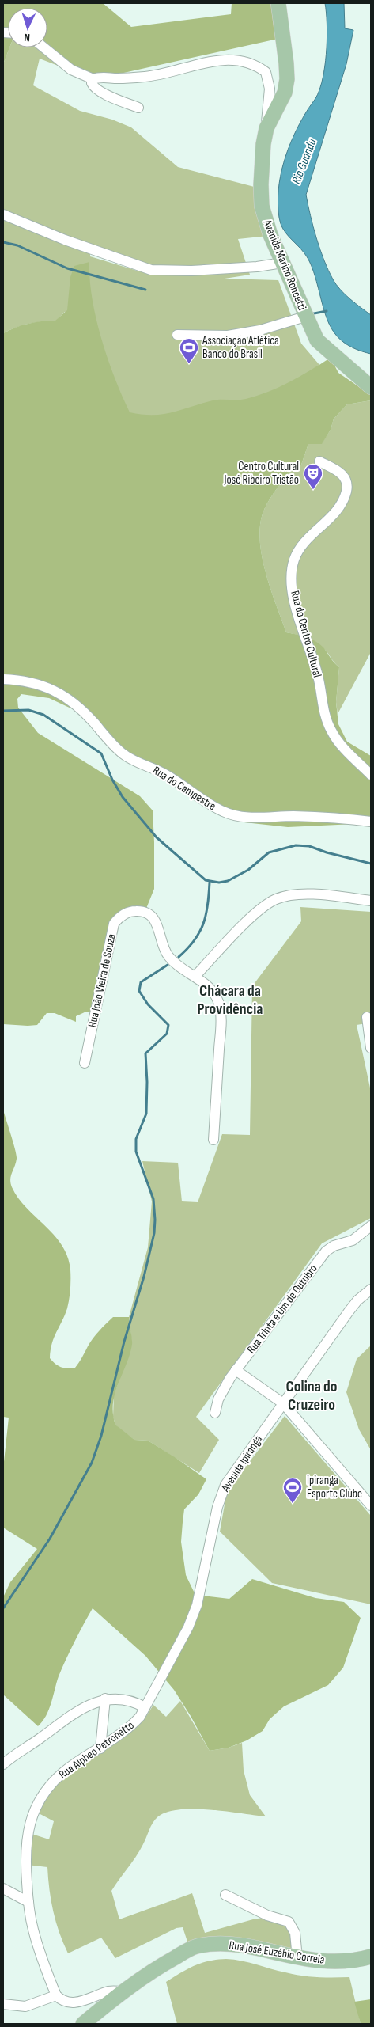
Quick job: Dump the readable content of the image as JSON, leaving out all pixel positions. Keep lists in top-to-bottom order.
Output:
{
  "streets": {
    "main road": ["Avenida Marino Roncetti", "Rua José Euzébio Correia"],
    "street": [
      "Rua do Centro Cultural",
      "Rua do Campestre",
      "Rua João Vieira de Souza",
      "Rua Trinta e Um de Outubro",
      "Avenida Ipiranga",
      "Rua Alpheo Petronetto"
    ]
  },
  "crossings": [
    ["Avenida Ipiranga", "Rua Alpheo Petronetto"]
  ],
  "districts": ["Chácara da Providência", "Colina do Cruzeiro"],
  "water": ["Rio Guandu"],
  "places": {
    "sports": ["Associação Atlética Banco do Brasil", "Ipiranga Esporte Clube"],
    "theatre": ["Centro Cultural José Ribeiro Tristão"]
  },
  "north": "bottom"
}
